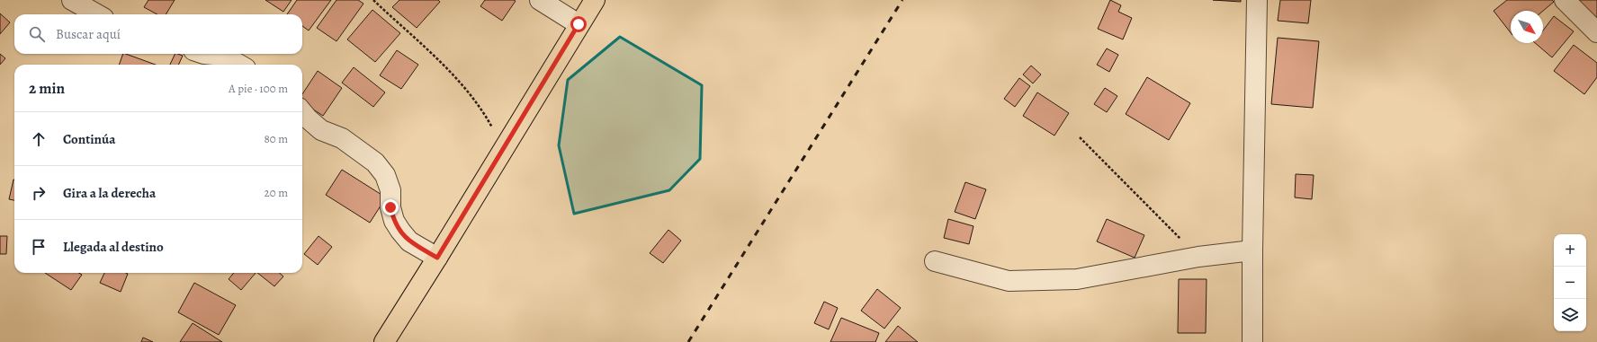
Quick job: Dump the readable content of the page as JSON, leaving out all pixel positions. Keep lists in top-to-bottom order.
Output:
{
  "north": "bottom right",
  "page": {
    "search": "Buscar aquí",
    "heading": ["2 min", "A pie · 100 m"],
    "list": [
      ["Continúa", "80 m"],
      ["Gira a la derecha", "20 m"],
      "Llegada al destino"
    ],
    "map_buttons": ["+", "−"]
  }
}
